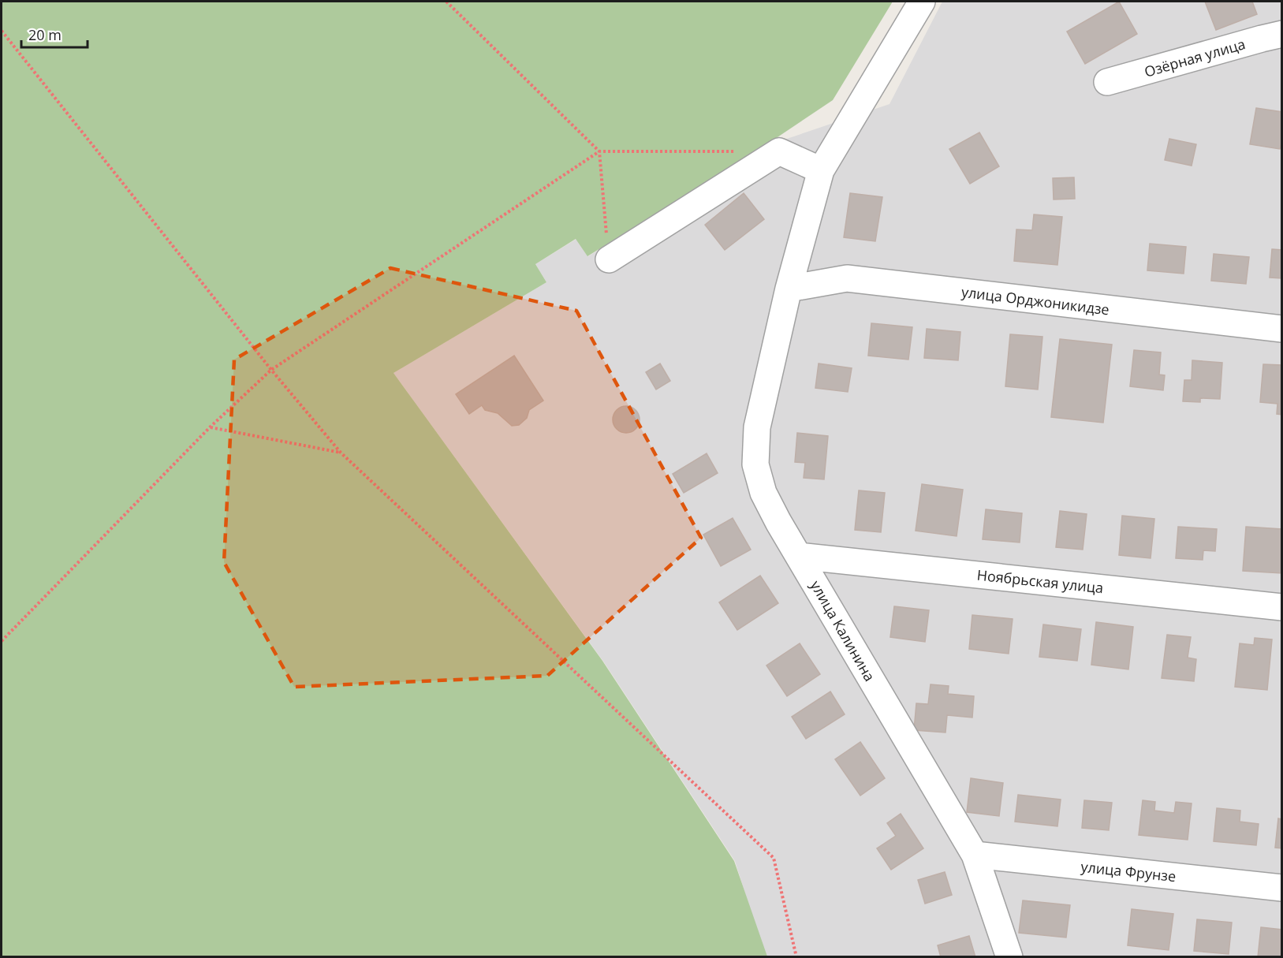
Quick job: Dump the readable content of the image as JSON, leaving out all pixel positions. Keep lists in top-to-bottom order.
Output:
{
  "streets": {
    "street": [
      "Озёрная улица",
      "улица Орджоникидзе",
      "Ноябрьская улица",
      "улица Калинина",
      "улица Фрунзе"
    ]
  },
  "crossings": [
    ["улица Орджоникидзе", "улица Калинина"],
    ["Ноябрьская улица", "улица Калинина"],
    ["улица Калинина", "улица Фрунзе"]
  ],
  "scale_bar": "20 m"
}
